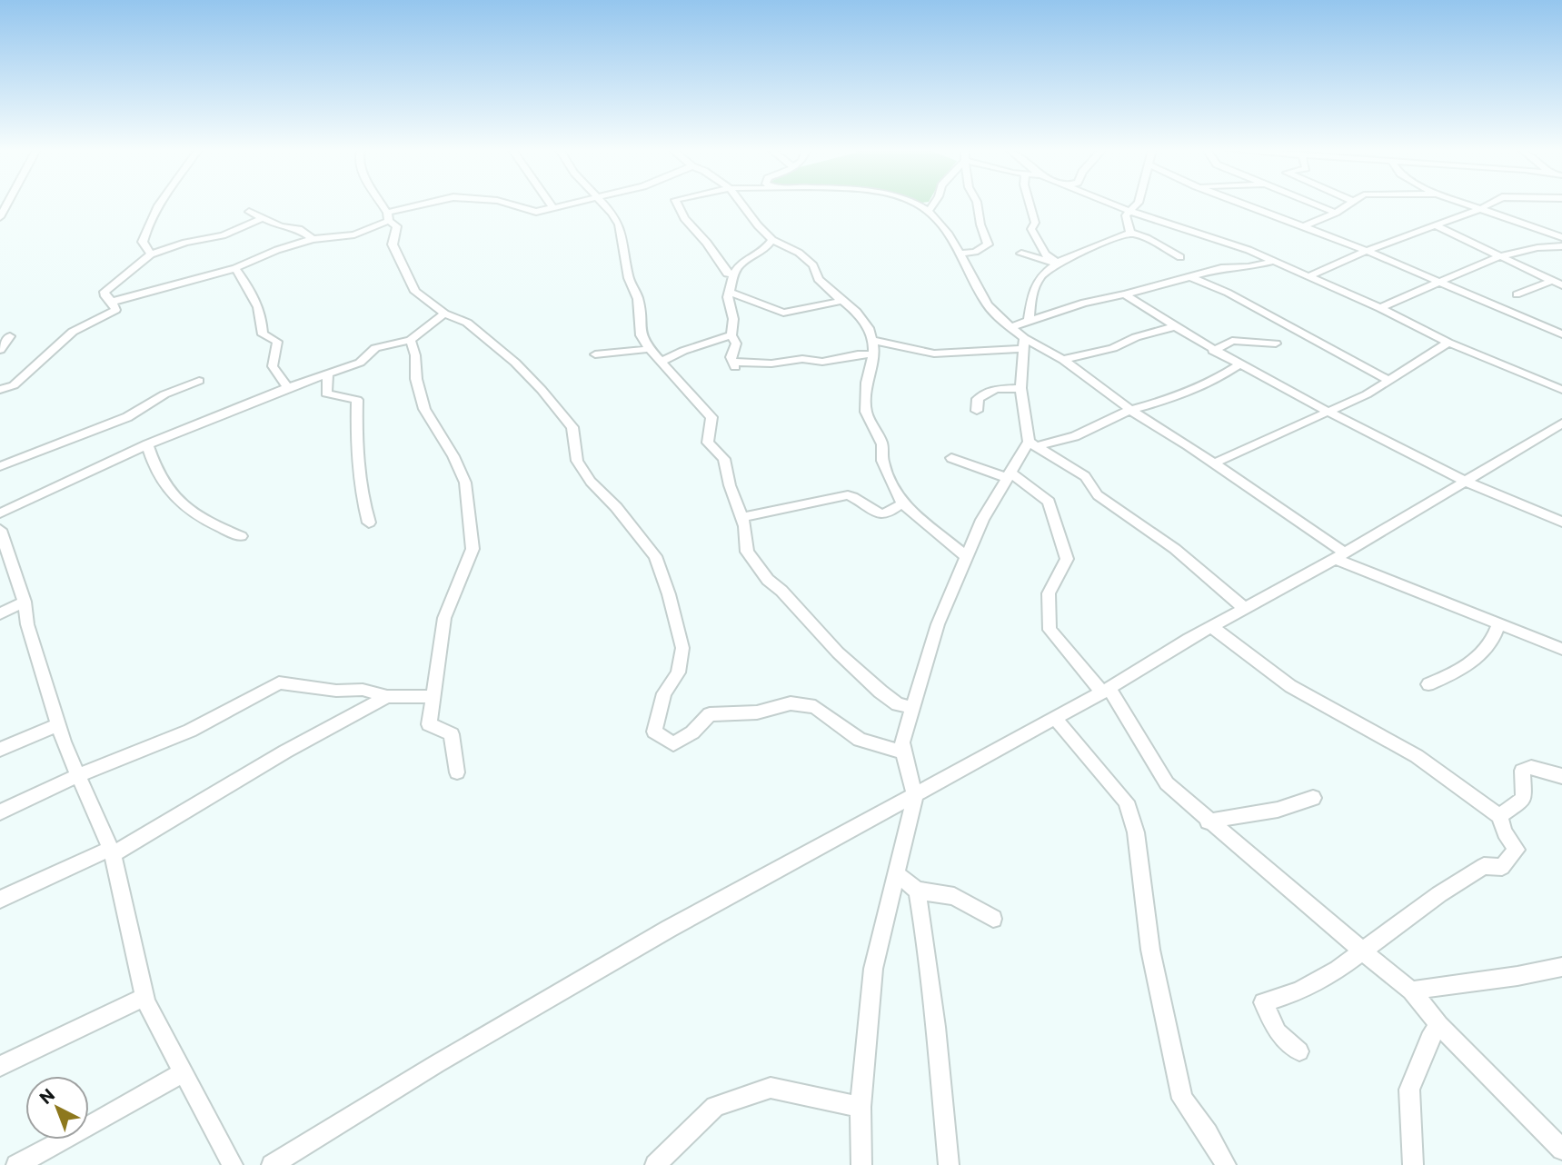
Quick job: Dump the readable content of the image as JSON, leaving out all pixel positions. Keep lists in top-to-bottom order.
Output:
{
  "north": "top left"
}
